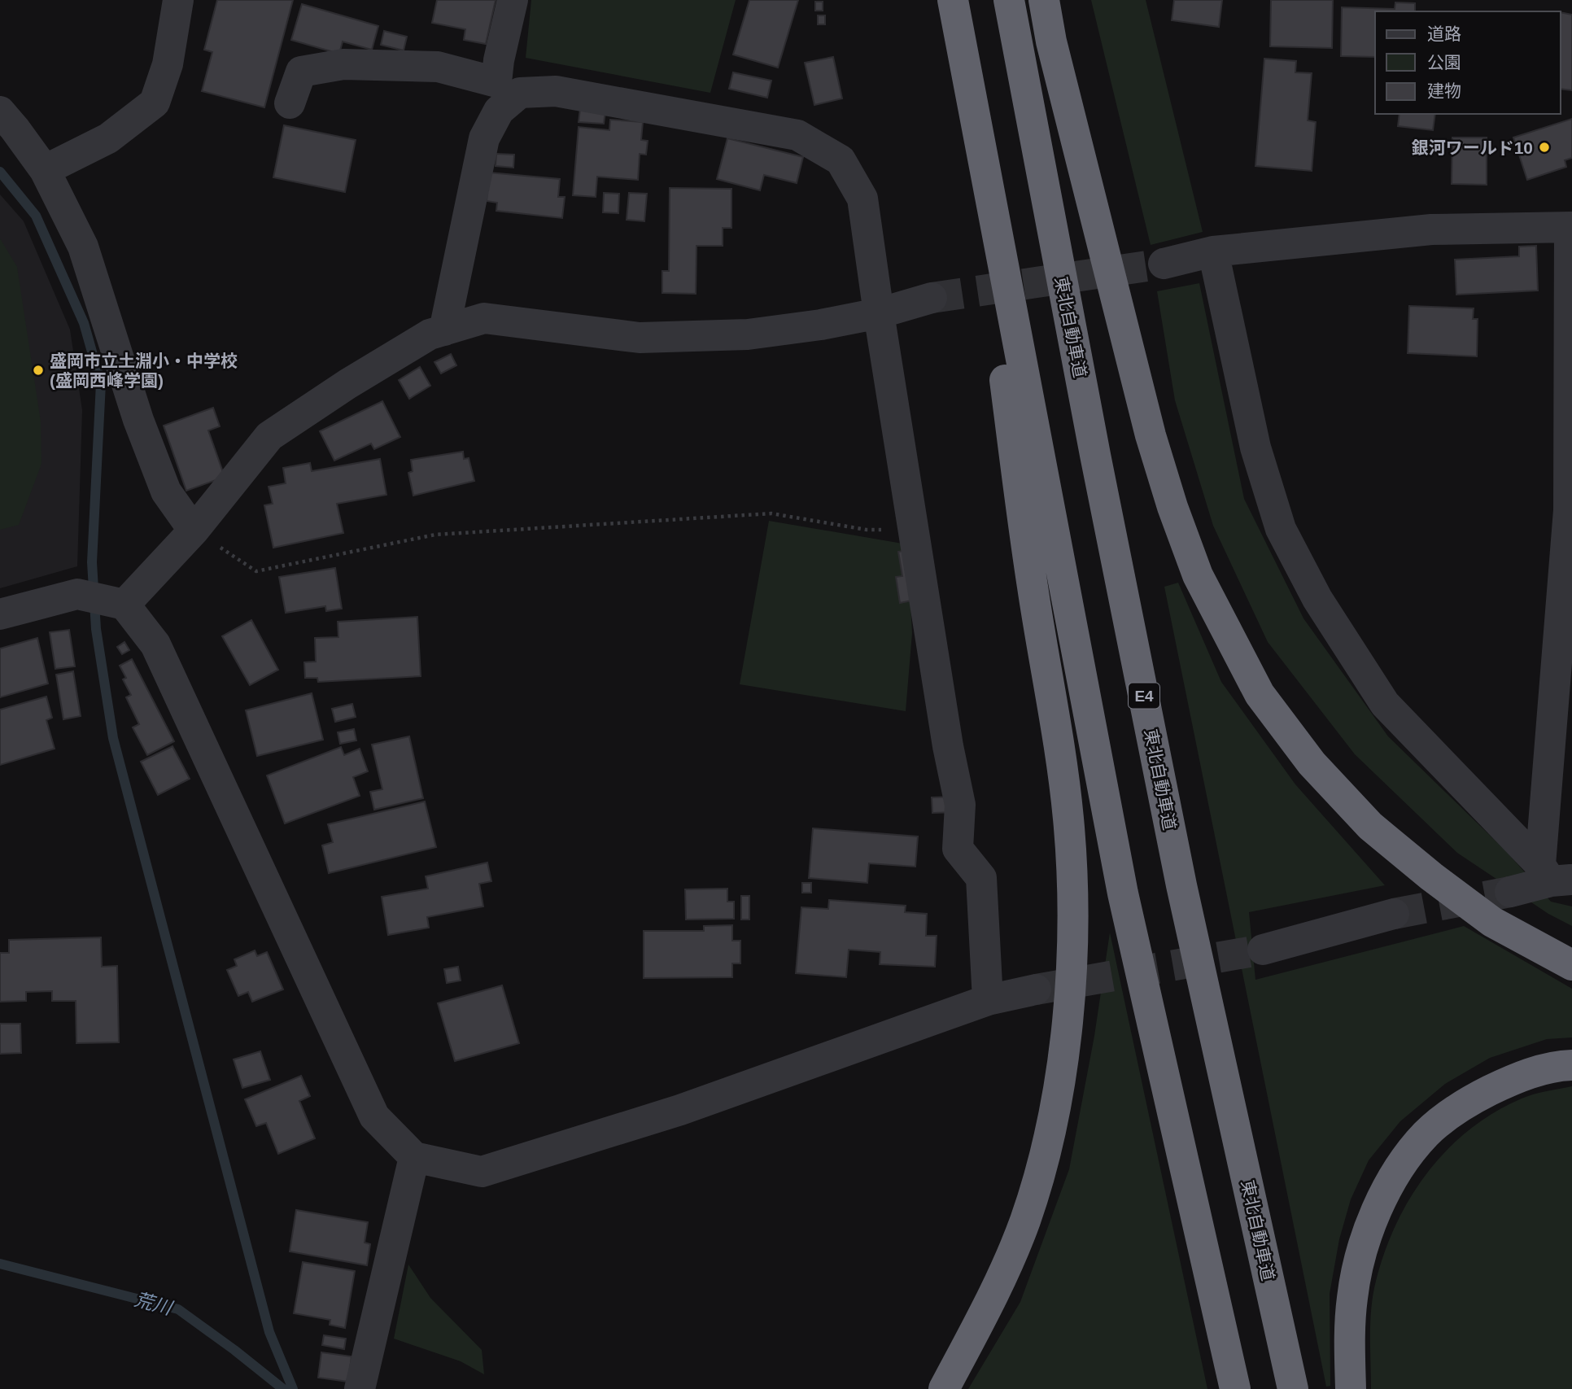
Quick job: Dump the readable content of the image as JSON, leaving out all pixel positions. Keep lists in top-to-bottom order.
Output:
{
  "streets": {
    "highway": ["東北自動車道", "E4"]
  },
  "water": ["荒川"],
  "places": ["銀河ワールド10", "盛岡市立土淵小・中学校 (盛岡西峰学園)"],
  "legend": ["道路", "公園", "建物"]
}
